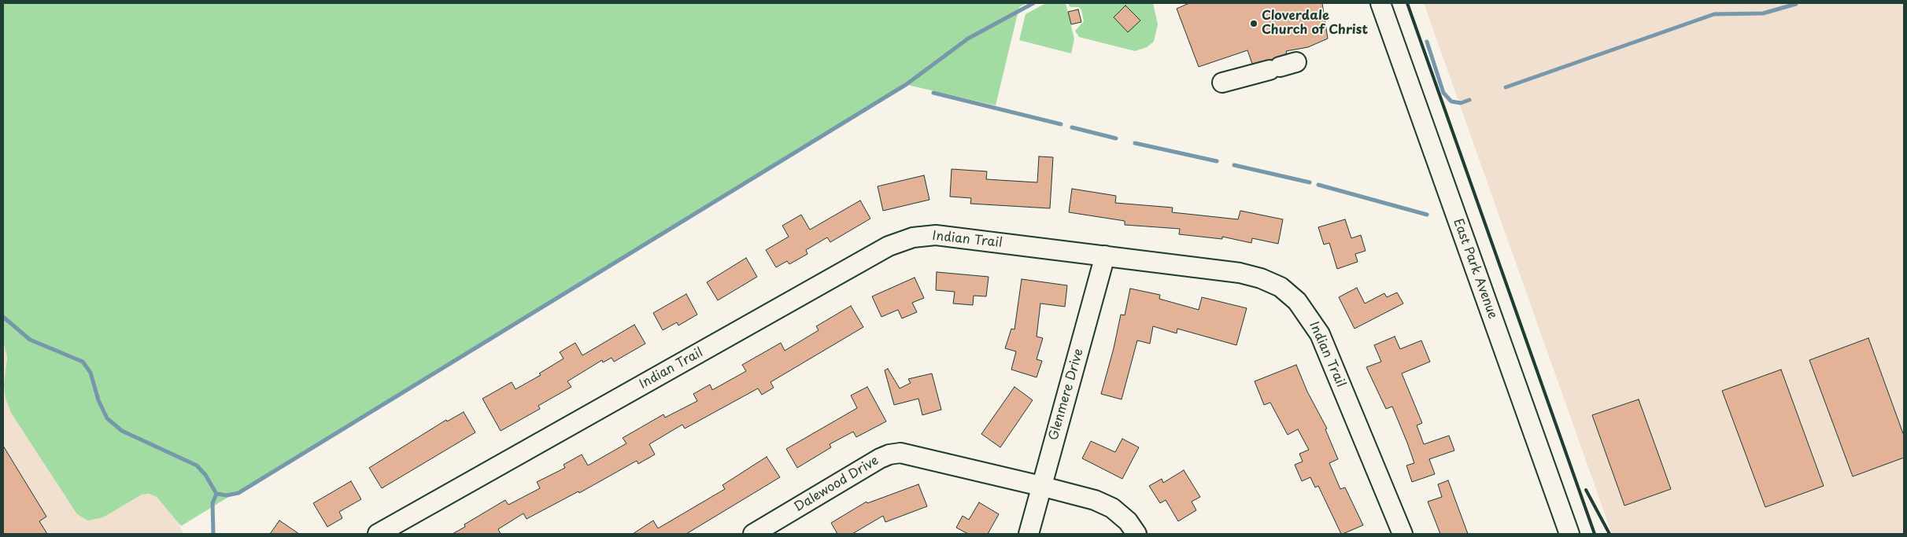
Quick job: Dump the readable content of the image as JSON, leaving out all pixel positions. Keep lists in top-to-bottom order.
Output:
{
  "streets": {
    "street": [
      "Indian Trail",
      "East Park Avenue",
      "Glenmere Drive",
      "Dalewood Drive"
    ]
  },
  "crossings": [
    ["Indian Trail", "Glenmere Drive"],
    ["Glenmere Drive", "Dalewood Drive"]
  ],
  "places": ["Cloverdale Church of Christ"]
}
